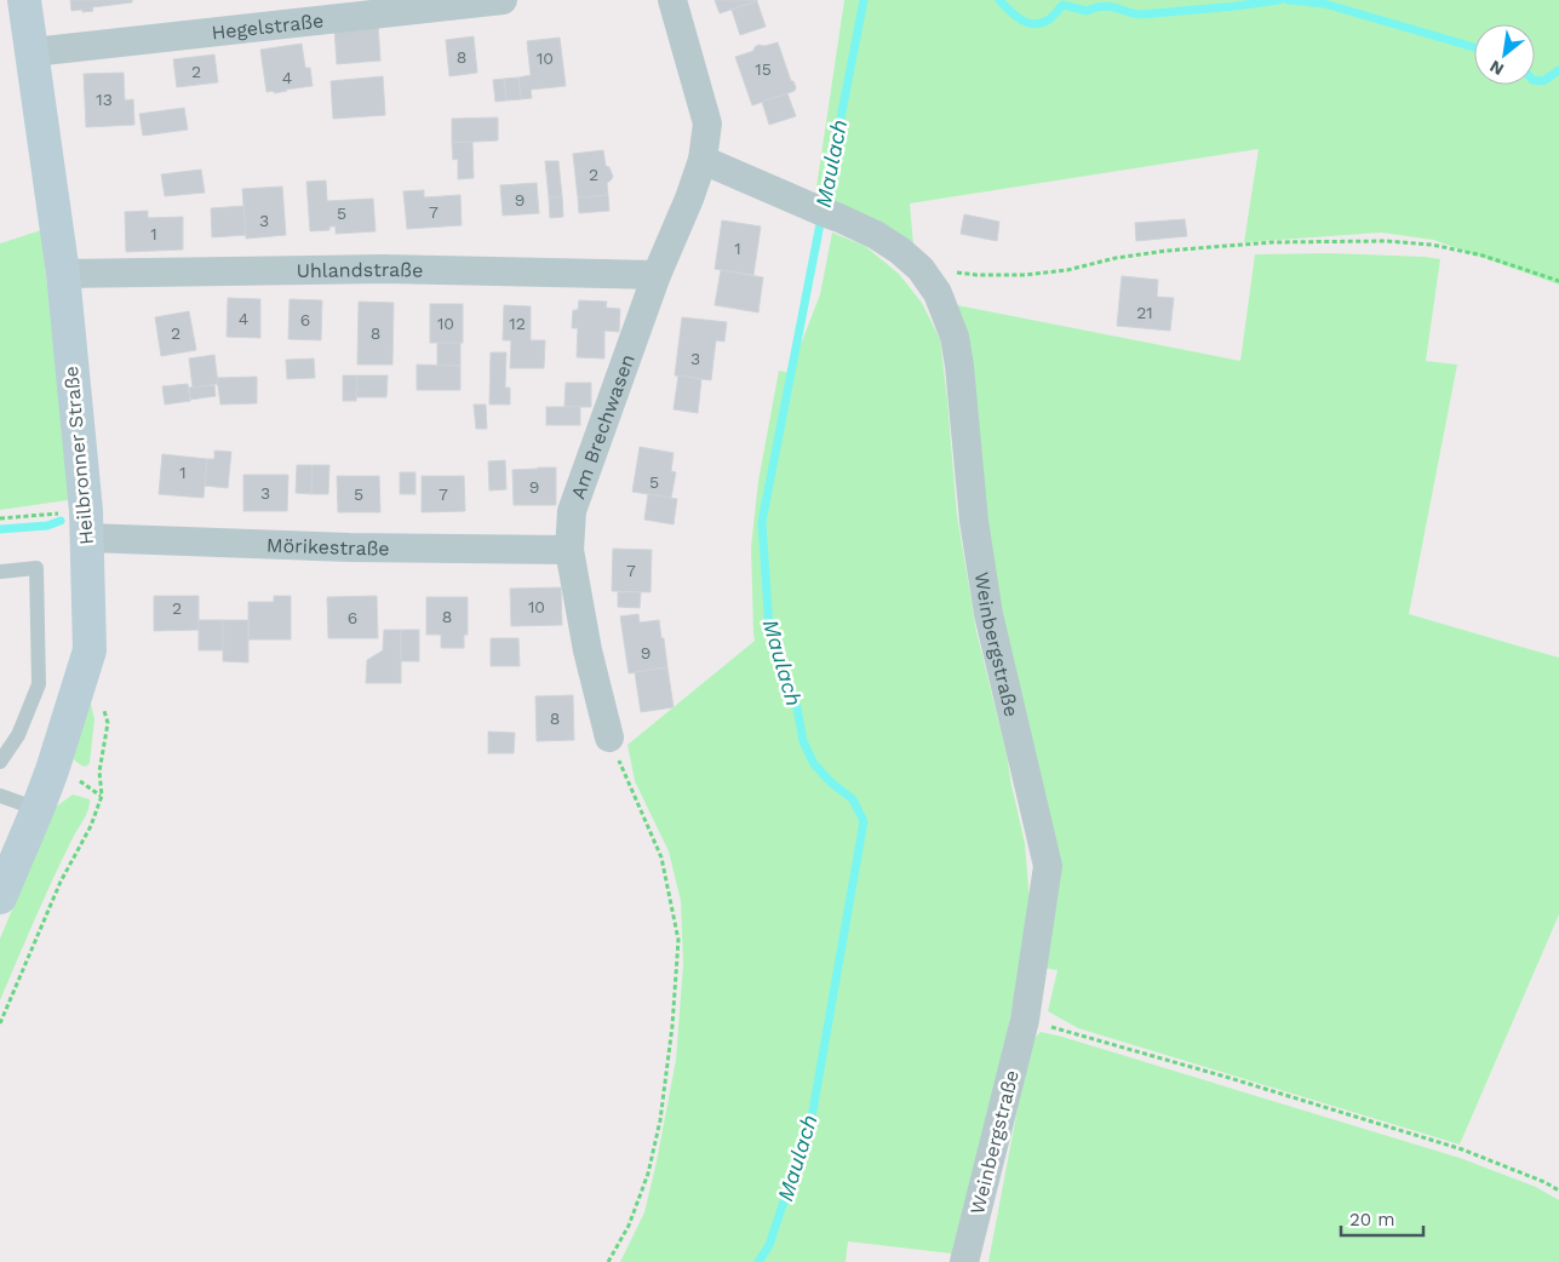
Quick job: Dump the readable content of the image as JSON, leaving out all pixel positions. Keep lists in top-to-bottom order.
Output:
{
  "streets": {
    "main road": ["Heilbronner Straße"],
    "street": [
      "Hegelstraße",
      "Uhlandstraße",
      "Am Brechwasen",
      "Mörikestraße",
      "Weinbergstraße"
    ]
  },
  "crossings": [
    ["Hegelstraße", "Heilbronner Straße"],
    ["Uhlandstraße", "Am Brechwasen"],
    ["Uhlandstraße", "Heilbronner Straße"],
    ["Am Brechwasen", "Mörikestraße"],
    ["Am Brechwasen", "Weinbergstraße"],
    ["Heilbronner Straße", "Mörikestraße"]
  ],
  "water": ["Maulach"],
  "house_numbers": [
    "8",
    "10",
    "15",
    "2",
    "4",
    "13",
    "2",
    "9",
    "7",
    "5",
    "3",
    "1",
    "1",
    "21",
    "4",
    "6",
    "10",
    "12",
    "2",
    "8",
    "3",
    "1",
    "5",
    "9",
    "3",
    "5",
    "7",
    "7",
    "10",
    "2",
    "8",
    "6",
    "9",
    "8"
  ],
  "scale_bar": "20 m",
  "north": "bottom left"
}
